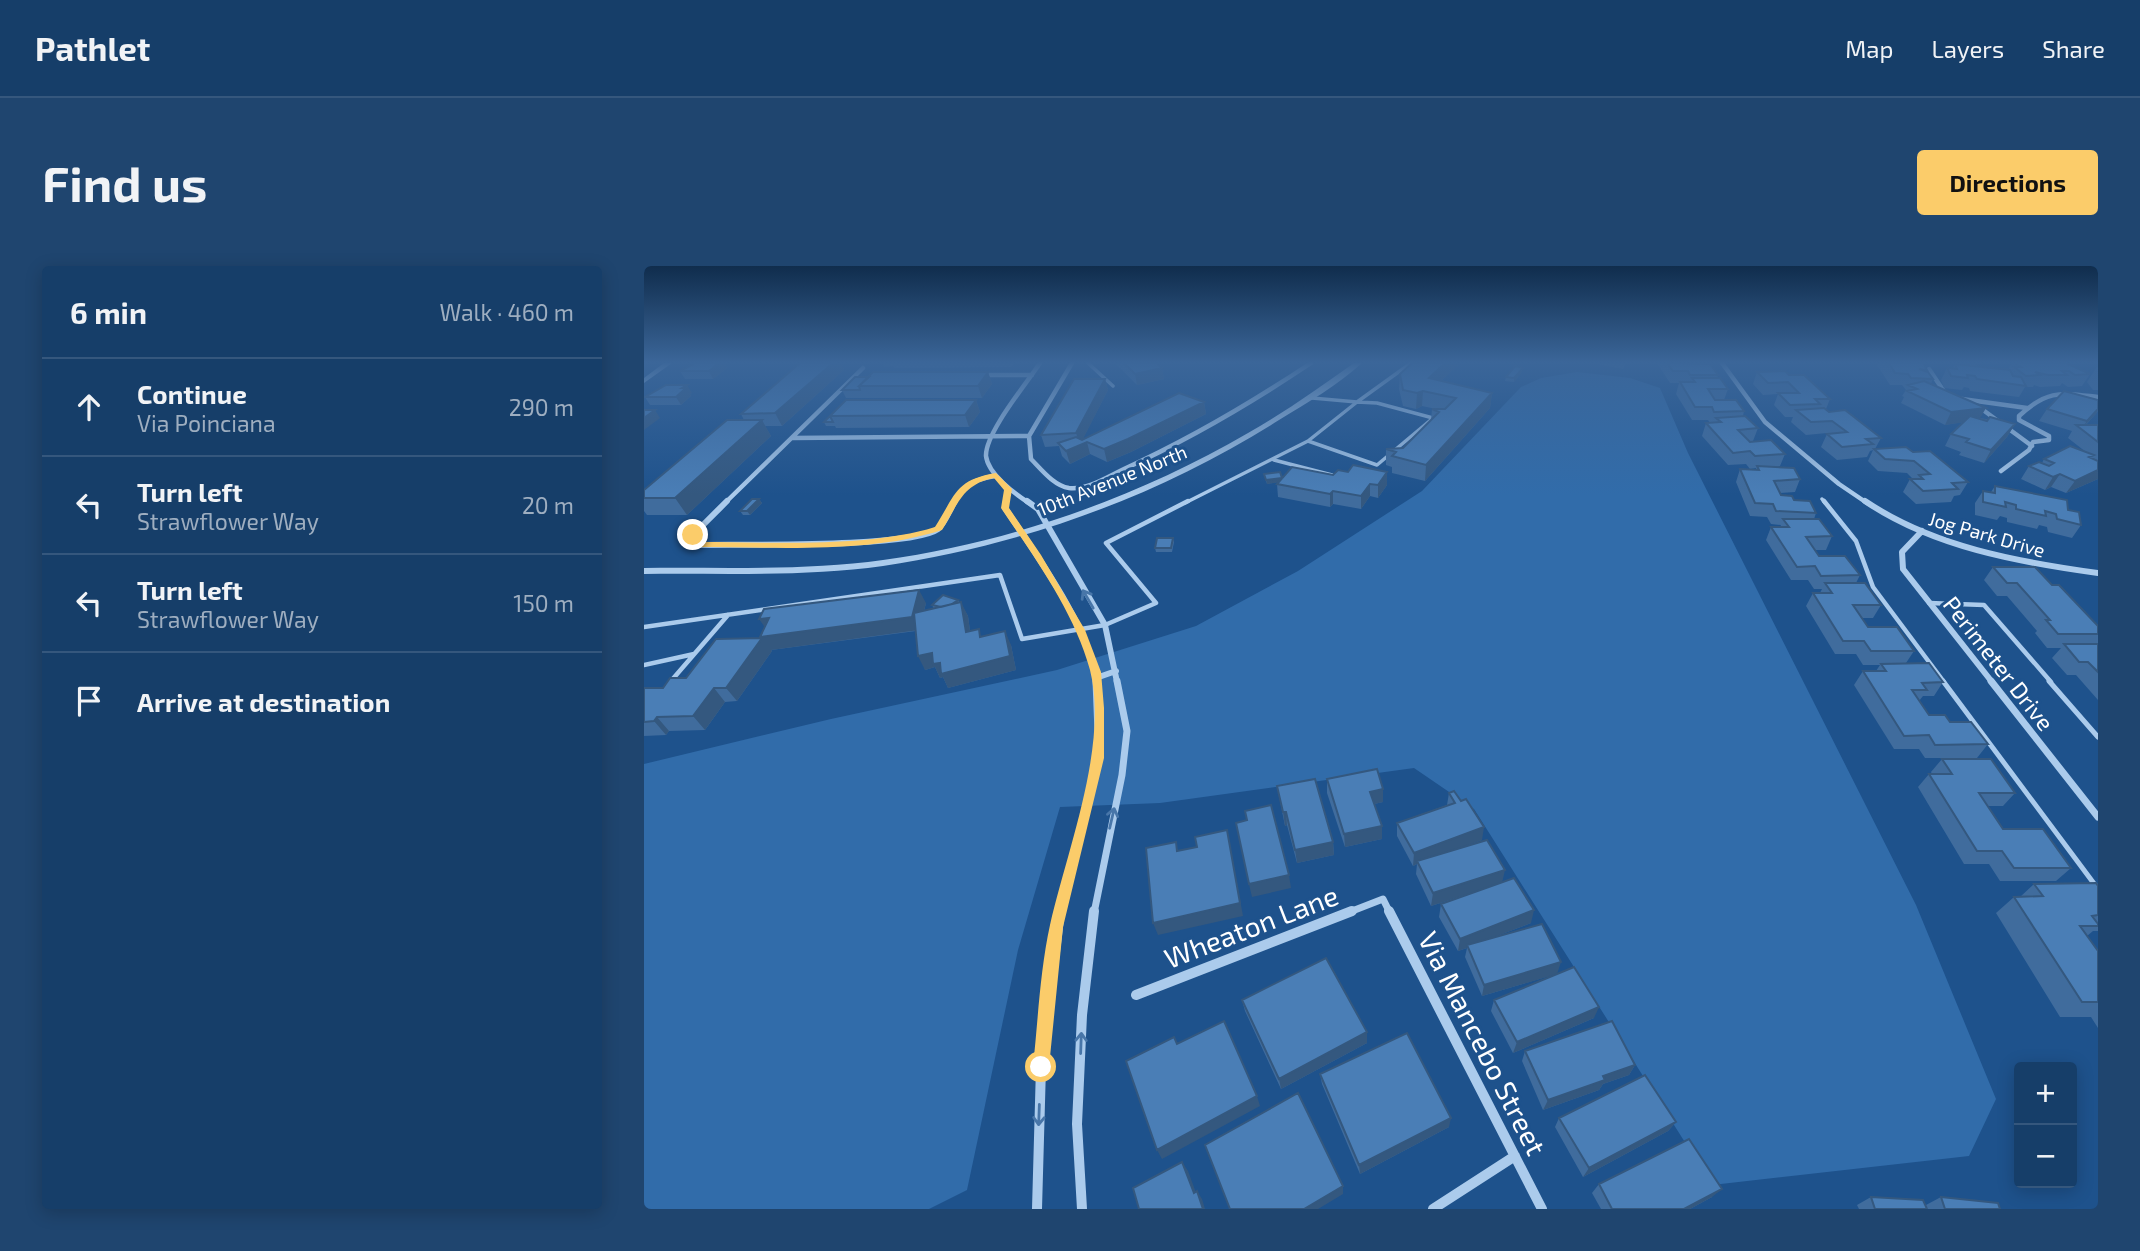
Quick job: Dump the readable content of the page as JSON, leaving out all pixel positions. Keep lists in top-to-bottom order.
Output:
{
  "streets": {
    "street": [
      "10th Avenue North",
      "Jog Park Drive",
      "Perimeter Drive",
      "Wheaton Lane",
      "Via Mancebo Street"
    ]
  },
  "crossings": [
    ["Jog Park Drive", "Perimeter Drive"],
    ["Wheaton Lane", "Via Mancebo Street"]
  ],
  "page": {
    "header": "Pathlet",
    "nav": ["Map", "Layers", "Share"],
    "buttons": "Directions",
    "title": "Find us",
    "heading": ["6 min", "Walk · 460 m"],
    "list": [
      ["Continue", "Via Poinciana", "290 m"],
      ["Turn left", "Strawflower Way", "20 m"],
      ["Turn left", "Strawflower Way", "150 m"],
      "Arrive at destination"
    ],
    "map_buttons": ["+", "−"]
  }
}
